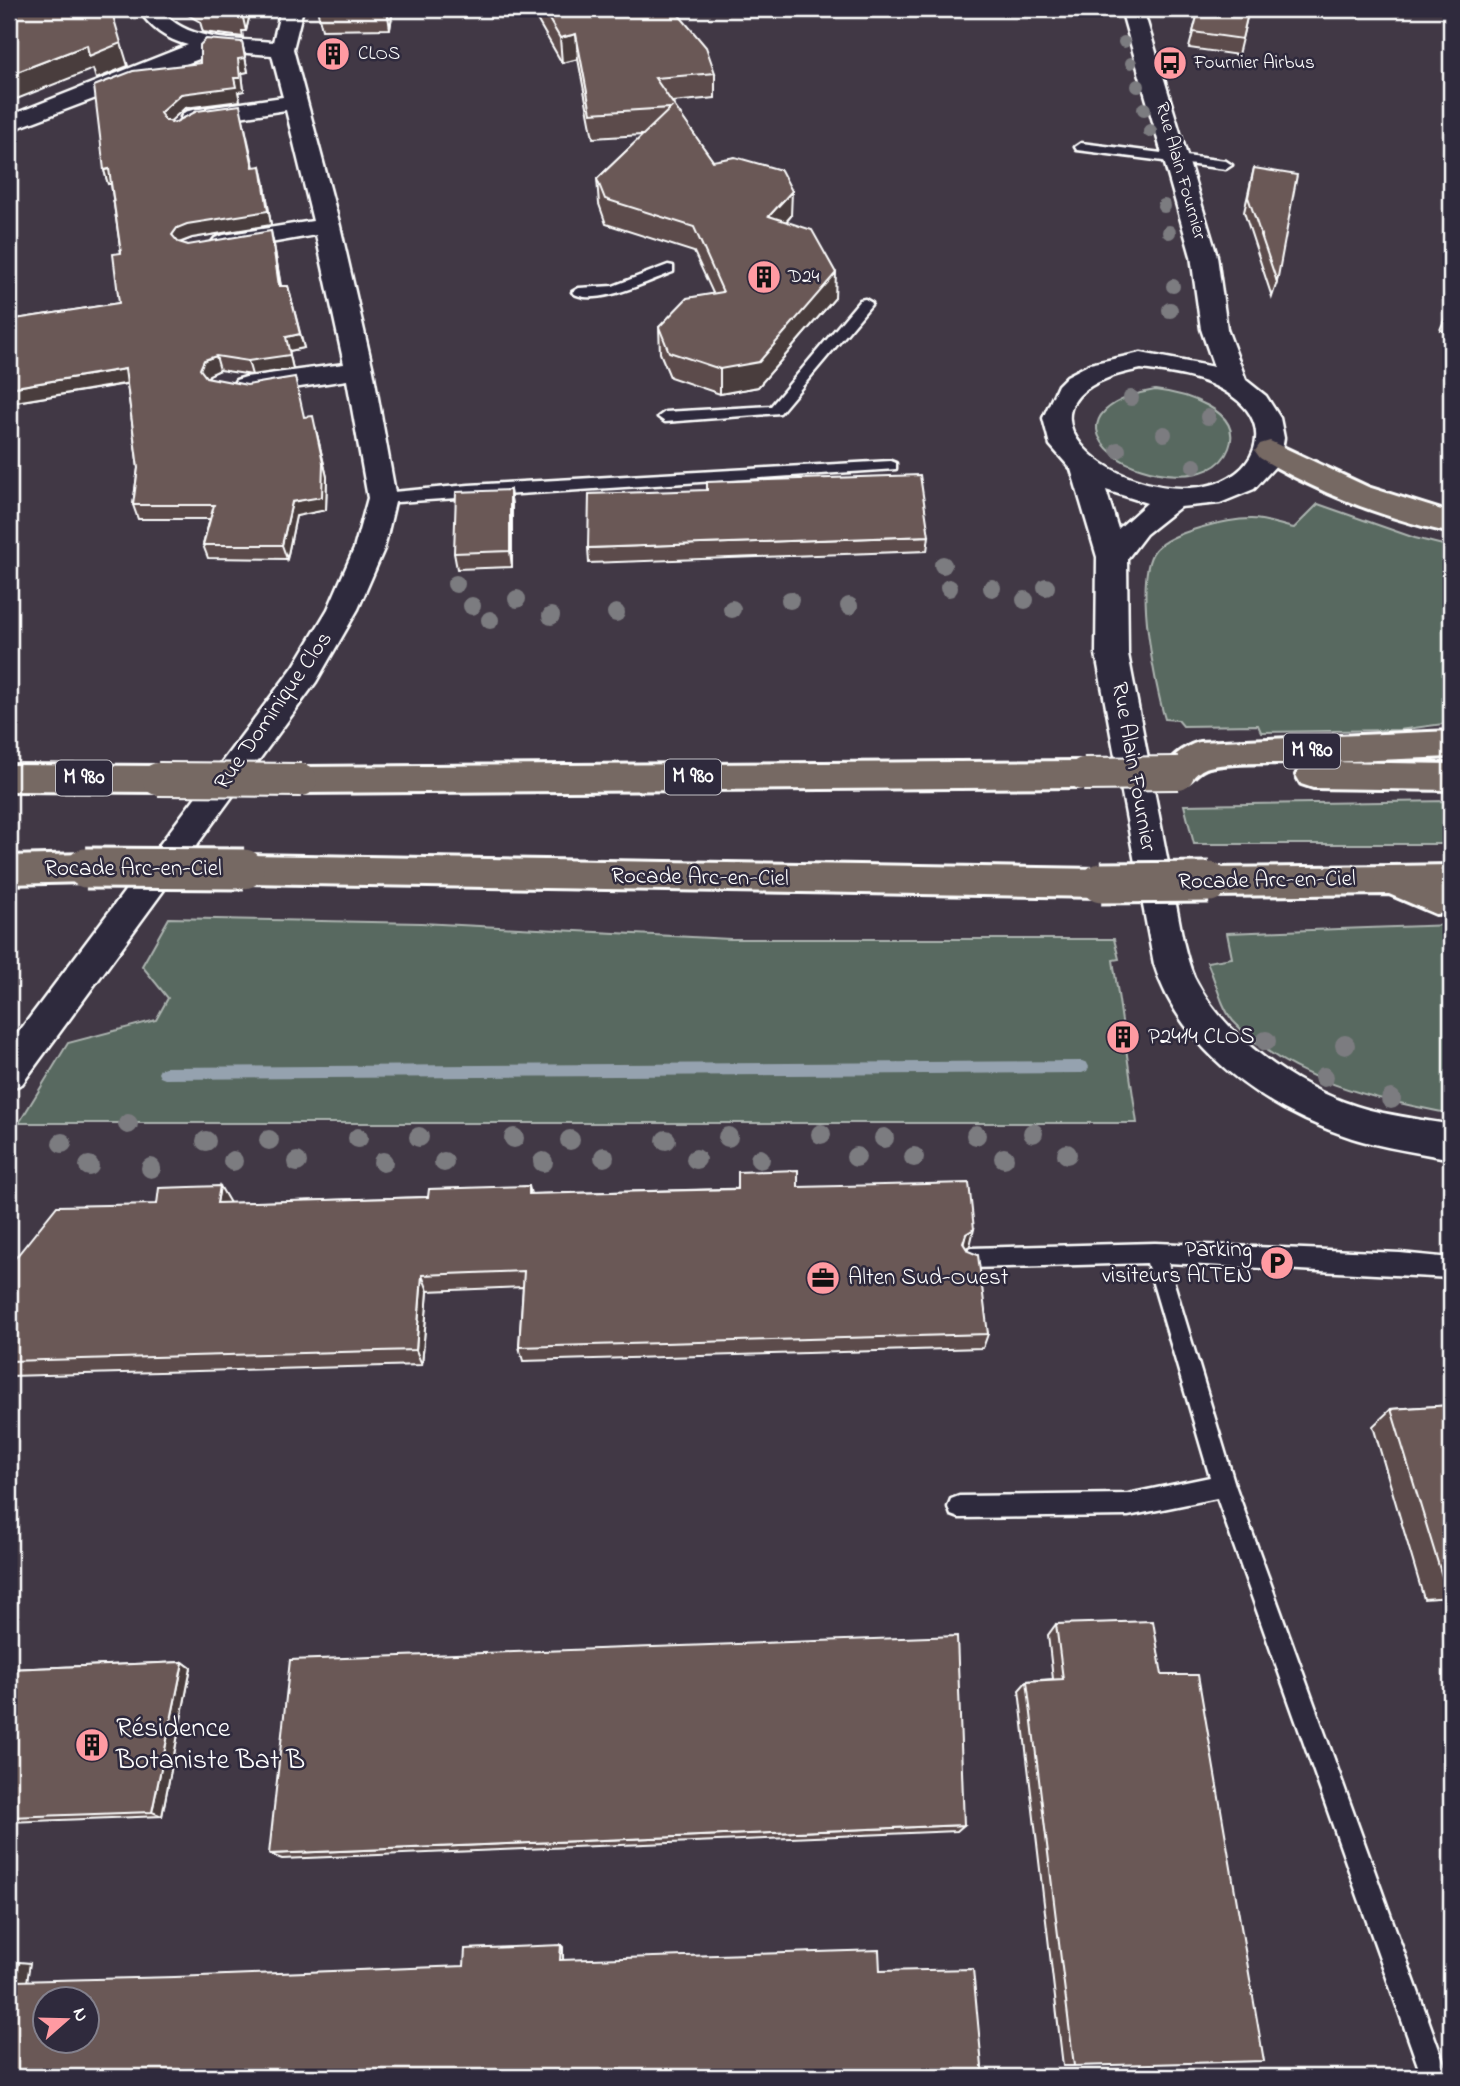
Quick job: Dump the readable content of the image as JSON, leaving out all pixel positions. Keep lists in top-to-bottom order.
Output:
{
  "streets": {
    "highway": ["M 980", "Rocade Arc-en-Ciel"],
    "street": ["Rue Alain Fournier", "Rue Dominique Clos"]
  },
  "places": {
    "building": [
      "CLOS",
      "D24",
      "P2414 CLOS",
      "Résidence Botaniste Bat B"
    ],
    "bus stop": ["Fournier Airbus"],
    "parking": ["Parking visiteurs ALTEN"],
    "office": ["Alten Sud-Ouest"]
  },
  "north": "right"
}
